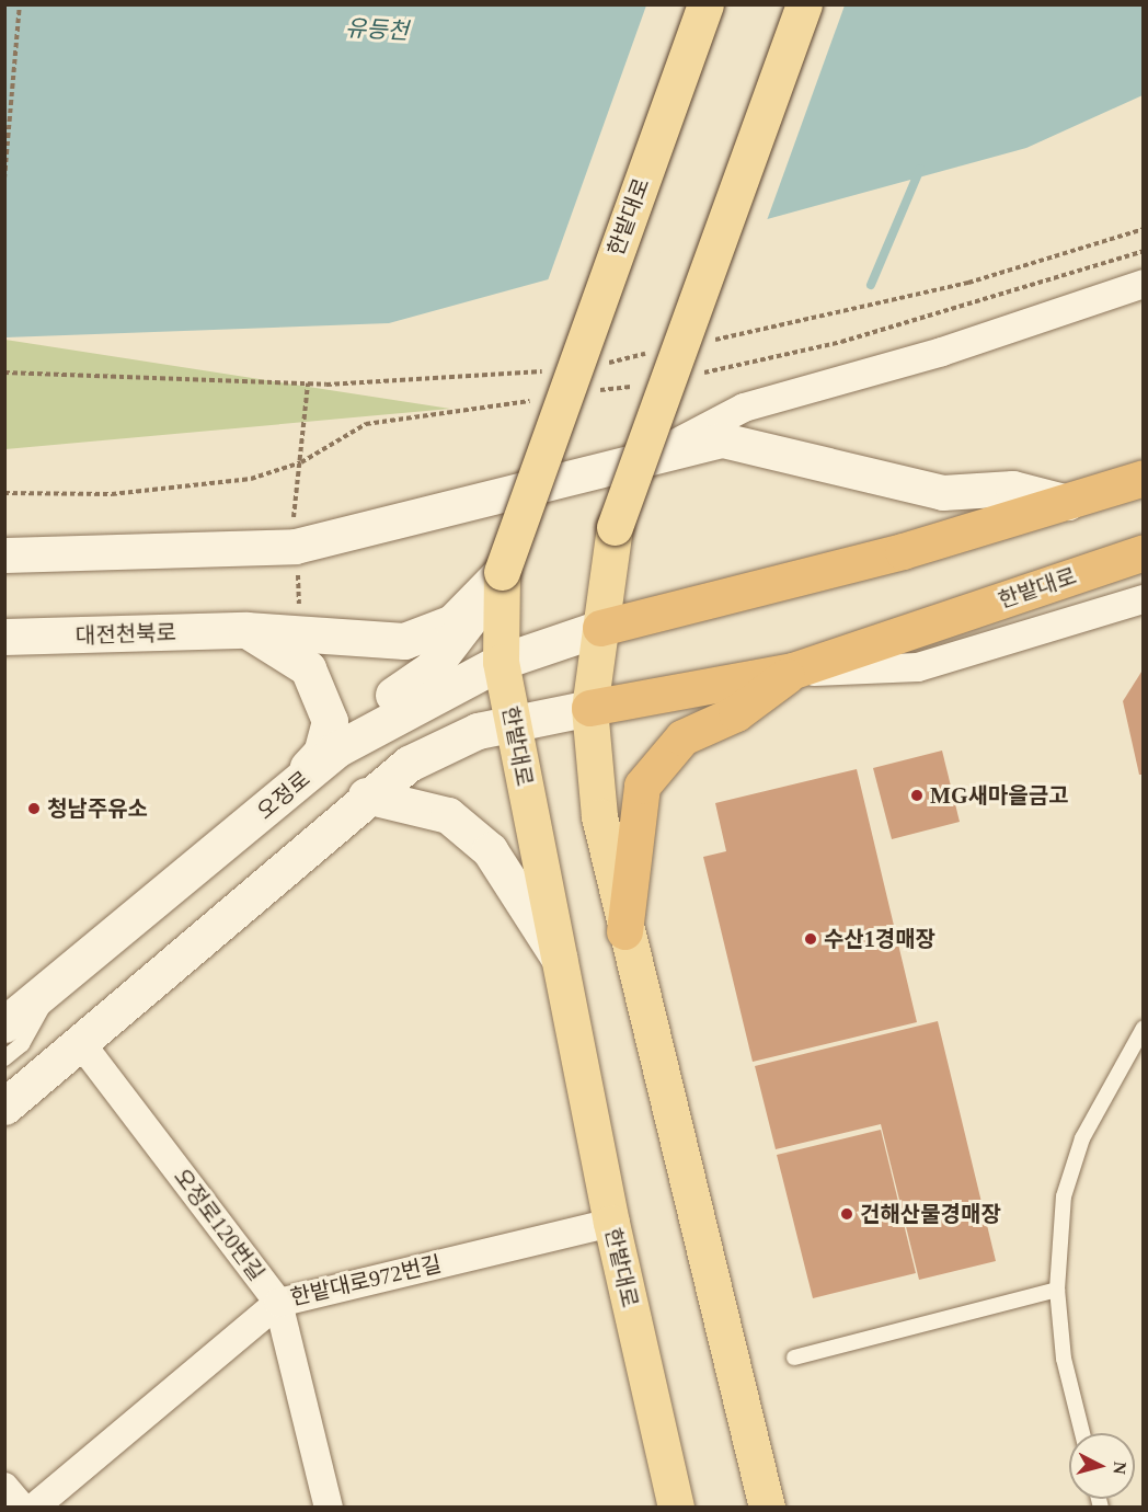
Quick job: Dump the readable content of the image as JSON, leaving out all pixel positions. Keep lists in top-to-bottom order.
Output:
{
  "streets": {
    "highway": ["한밭대로"],
    "main road": ["대전천북로", "오정로"],
    "street": ["오정로120번길", "한밭대로972번길"]
  },
  "crossings": [
    ["한밭대로", "대전천북로"],
    ["한밭대로", "오정로"],
    ["한밭대로", "한밭대로972번길"],
    ["오정로120번길", "한밭대로972번길"]
  ],
  "water": ["유등천"],
  "places": [
    "MG새마을금고",
    "청남주유소",
    "수산1경매장",
    "건해산물경매장"
  ],
  "north": "right"
}
